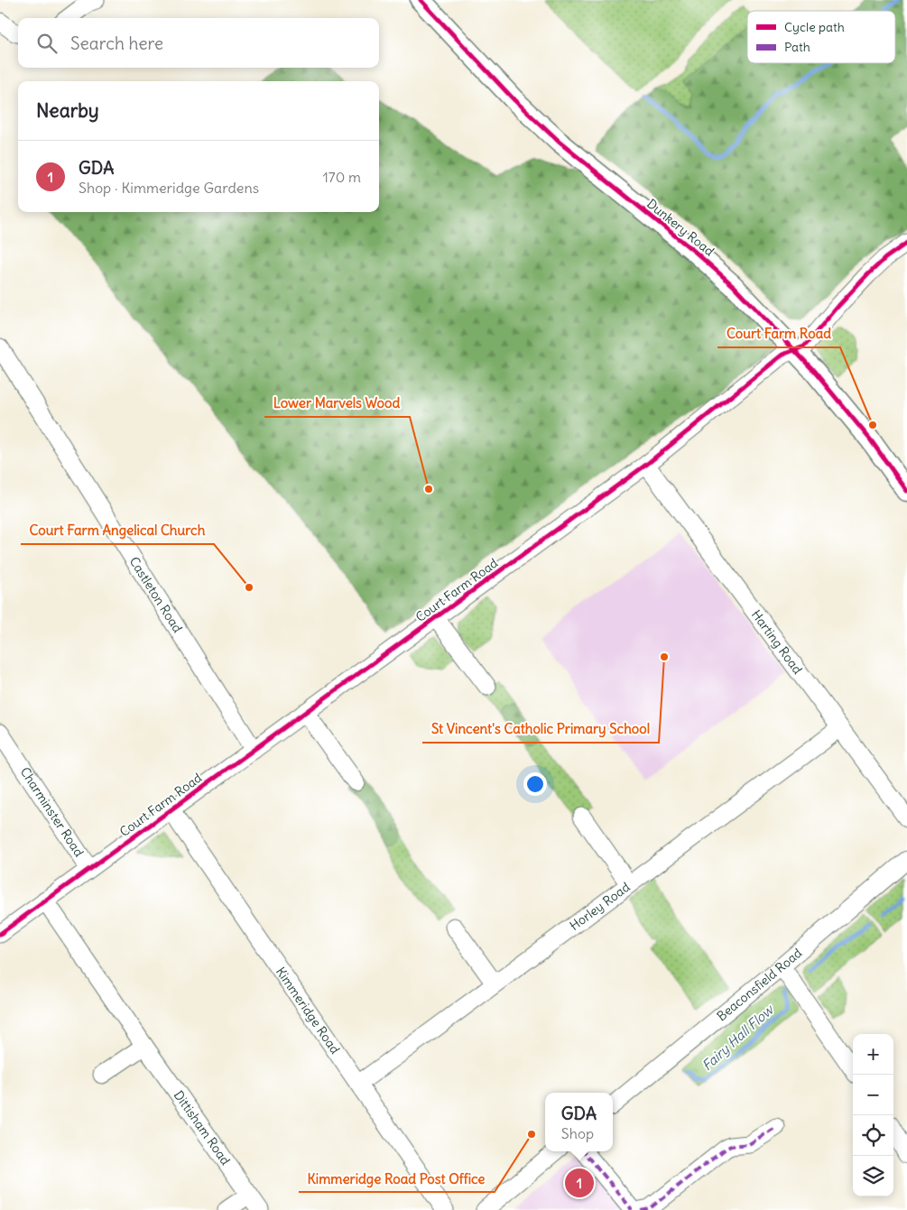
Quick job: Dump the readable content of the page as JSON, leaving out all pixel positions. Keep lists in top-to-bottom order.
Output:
{
  "streets": {
    "street": [
      "Dunkery Road",
      "Court Farm Road",
      "Castleton Road",
      "Harting Road",
      "Charminster Road",
      "Horley Road",
      "Beaconsfield Road",
      "Kimmeridge Road",
      "Dittisham Road"
    ]
  },
  "crossings": [
    ["Dunkery Road", "Court Farm Road"],
    ["Court Farm Road", "Castleton Road"],
    ["Court Farm Road", "Harting Road"],
    ["Court Farm Road", "Charminster Road"],
    ["Court Farm Road", "Kimmeridge Road"],
    ["Court Farm Road", "Dittisham Road"],
    ["Harting Road", "Horley Road"],
    ["Horley Road", "Kimmeridge Road"]
  ],
  "water": ["Fairy Hall Flow"],
  "places": [
    "Court Farm Road",
    "Lower Marvels Wood",
    "Court Farm Angelical Church",
    "St Vincent's Catholic Primary School",
    "Kimmeridge Road Post Office"
  ],
  "legend": ["Cycle path", "Path"],
  "page": {
    "search": "Search here",
    "heading": "Nearby",
    "list": [
      {
        "mark": "1",
        "name": "GDA",
        "note": "Shop · Kimmeridge Gardens",
        "value": "170 m"
      }
    ],
    "map_buttons": ["+", "−"],
    "popup": ["GDA", "Shop"],
    "pins": "1"
  }
}
